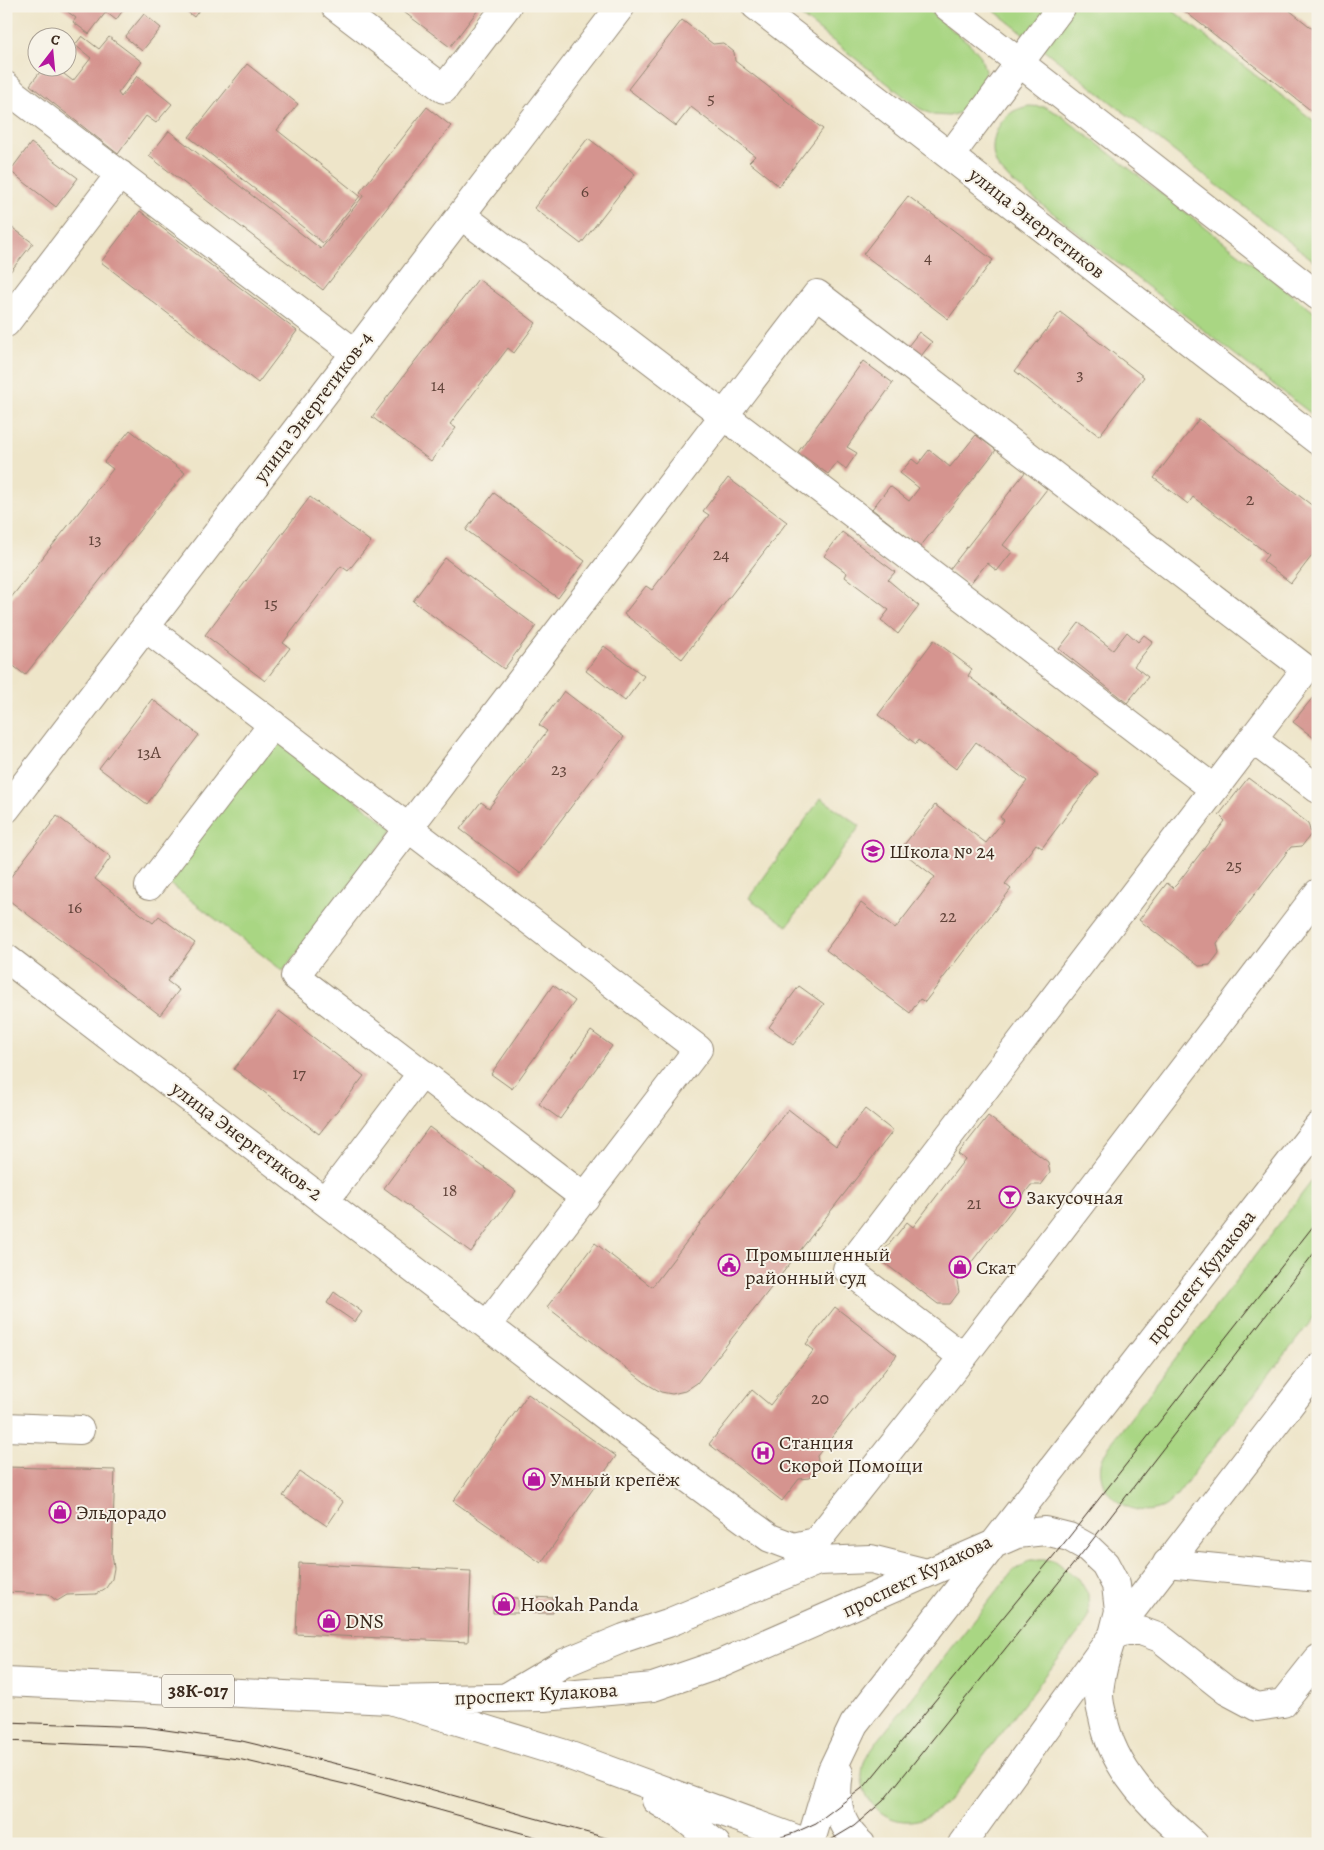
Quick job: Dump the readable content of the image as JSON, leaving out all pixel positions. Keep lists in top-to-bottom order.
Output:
{
  "streets": {
    "main road": [
      "улица Энергетиков",
      "улица Энергетиков-4",
      "улица Энергетиков-2",
      "проспект Кулакова",
      "38К-017"
    ]
  },
  "crossings": [
    ["проспект Кулакова", "38К-017"]
  ],
  "places": {
    "school or university": ["Школа № 24"],
    "bar": ["Закусочная"],
    "public building": ["Промышленный районный суд"],
    "shop": [
      "Скат",
      "Умный крепёж",
      "Эльдорадо",
      "Hookah Panda",
      "DNS"
    ],
    "hospital": ["Станция Скорой Помощи"]
  },
  "house_numbers": [
    "5",
    "6",
    "4",
    "3",
    "14",
    "2",
    "13",
    "24",
    "15",
    "13А",
    "23",
    "25",
    "16",
    "22",
    "17",
    "18",
    "21",
    "20"
  ],
  "north": "top"
}
